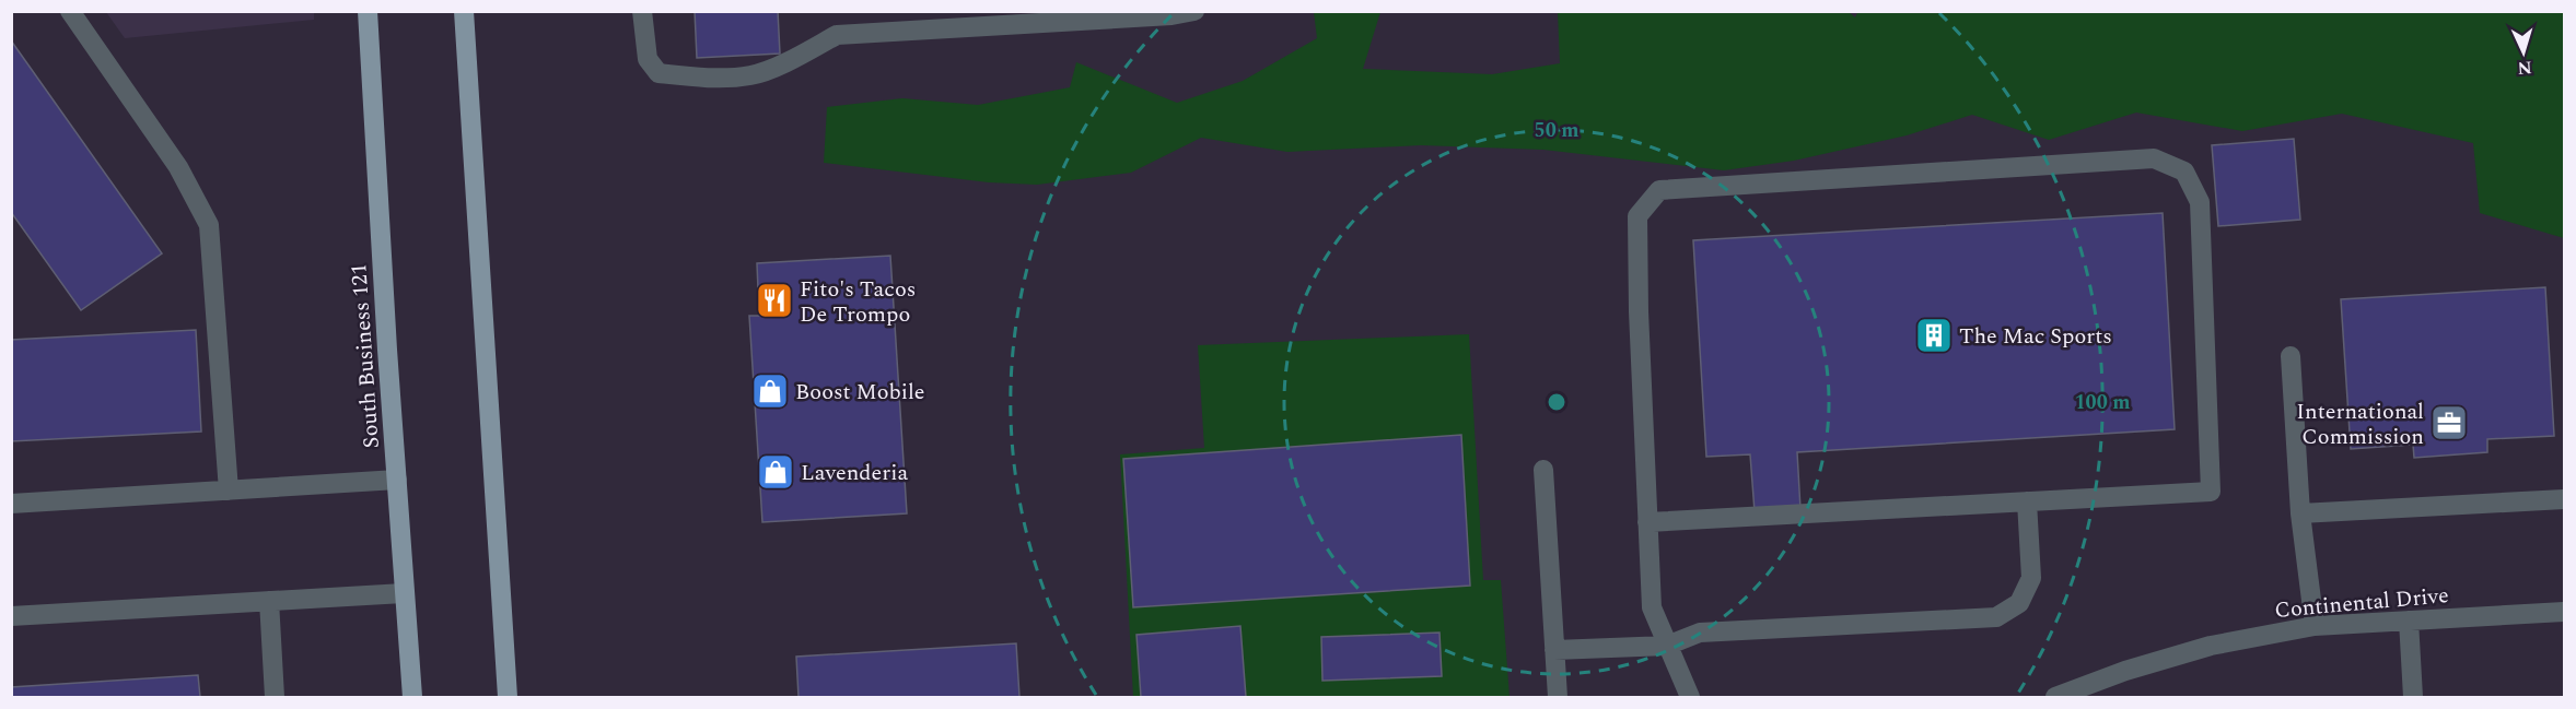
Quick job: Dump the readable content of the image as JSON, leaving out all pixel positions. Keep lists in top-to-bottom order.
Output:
{
  "streets": {
    "main road": ["South Business 121"],
    "street": ["Continental Drive"]
  },
  "places": {
    "restaurant": ["Fito's Tacos De Trompo"],
    "building": ["The Mac Sports"],
    "shop": ["Boost Mobile", "Lavenderia"],
    "office": ["International Commission"]
  },
  "north": "bottom",
  "rings": ["50 m", "100 m"]
}
